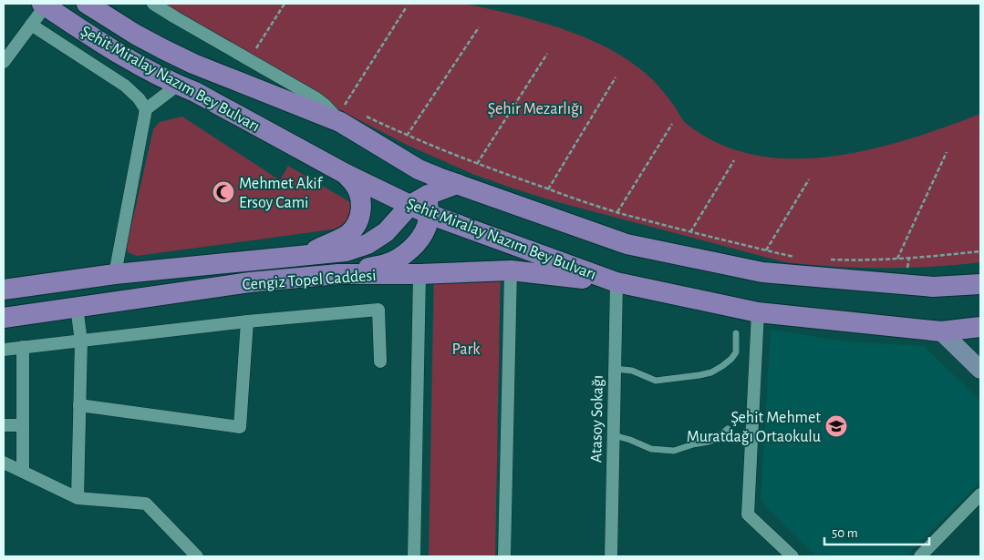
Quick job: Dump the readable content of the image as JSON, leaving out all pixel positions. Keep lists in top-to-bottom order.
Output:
{
  "streets": {
    "main road": ["Şehit Miralay Nazım Bey Bulvarı", "Cengiz Topel Caddesi"],
    "street": ["Atasoy Sokağı"]
  },
  "crossings": [
    ["Şehit Miralay Nazım Bey Bulvarı", "Cengiz Topel Caddesi"],
    ["Şehit Miralay Nazım Bey Bulvarı", "Atasoy Sokağı"],
    ["Cengiz Topel Caddesi", "Atasoy Sokağı"]
  ],
  "parks": ["Şehir Mezarlığı", "Park"],
  "places": {
    "mosque": ["Mehmet Akif Ersoy Cami"],
    "school or university": ["Şehit Mehmet Muratdağı Ortaokulu"]
  },
  "scale_bar": "50 m"
}
